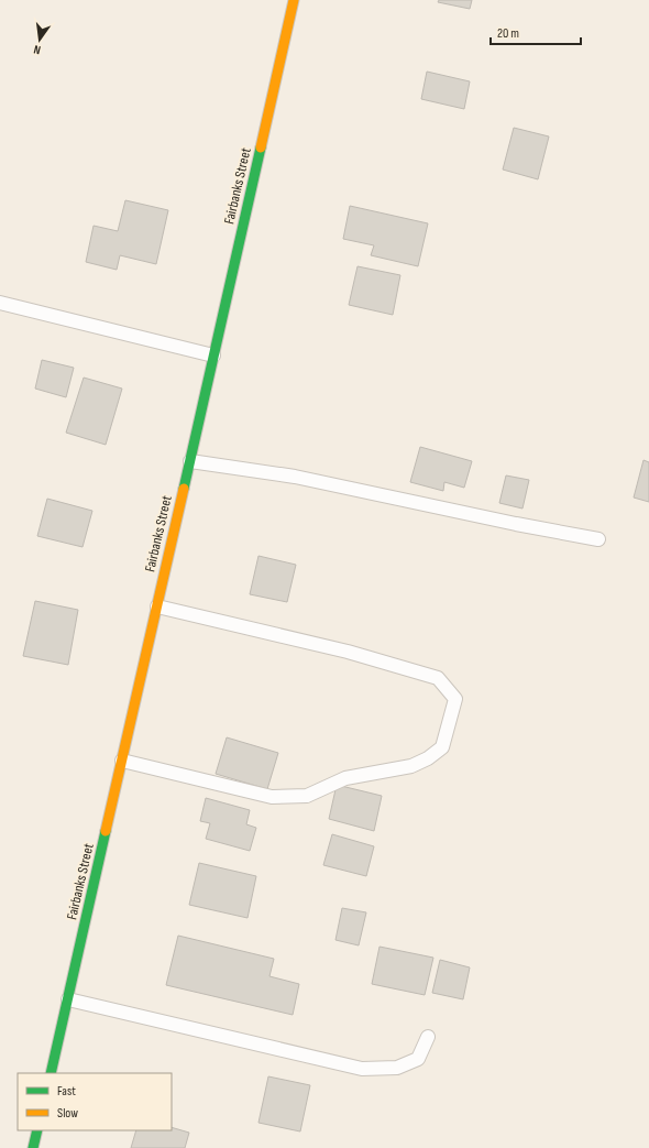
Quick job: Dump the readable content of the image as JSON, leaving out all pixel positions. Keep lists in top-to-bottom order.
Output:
{
  "streets": {
    "street": ["Fairbanks Street"]
  },
  "legend": ["Fast", "Slow"],
  "scale_bar": "20 m",
  "north": "bottom"
}
